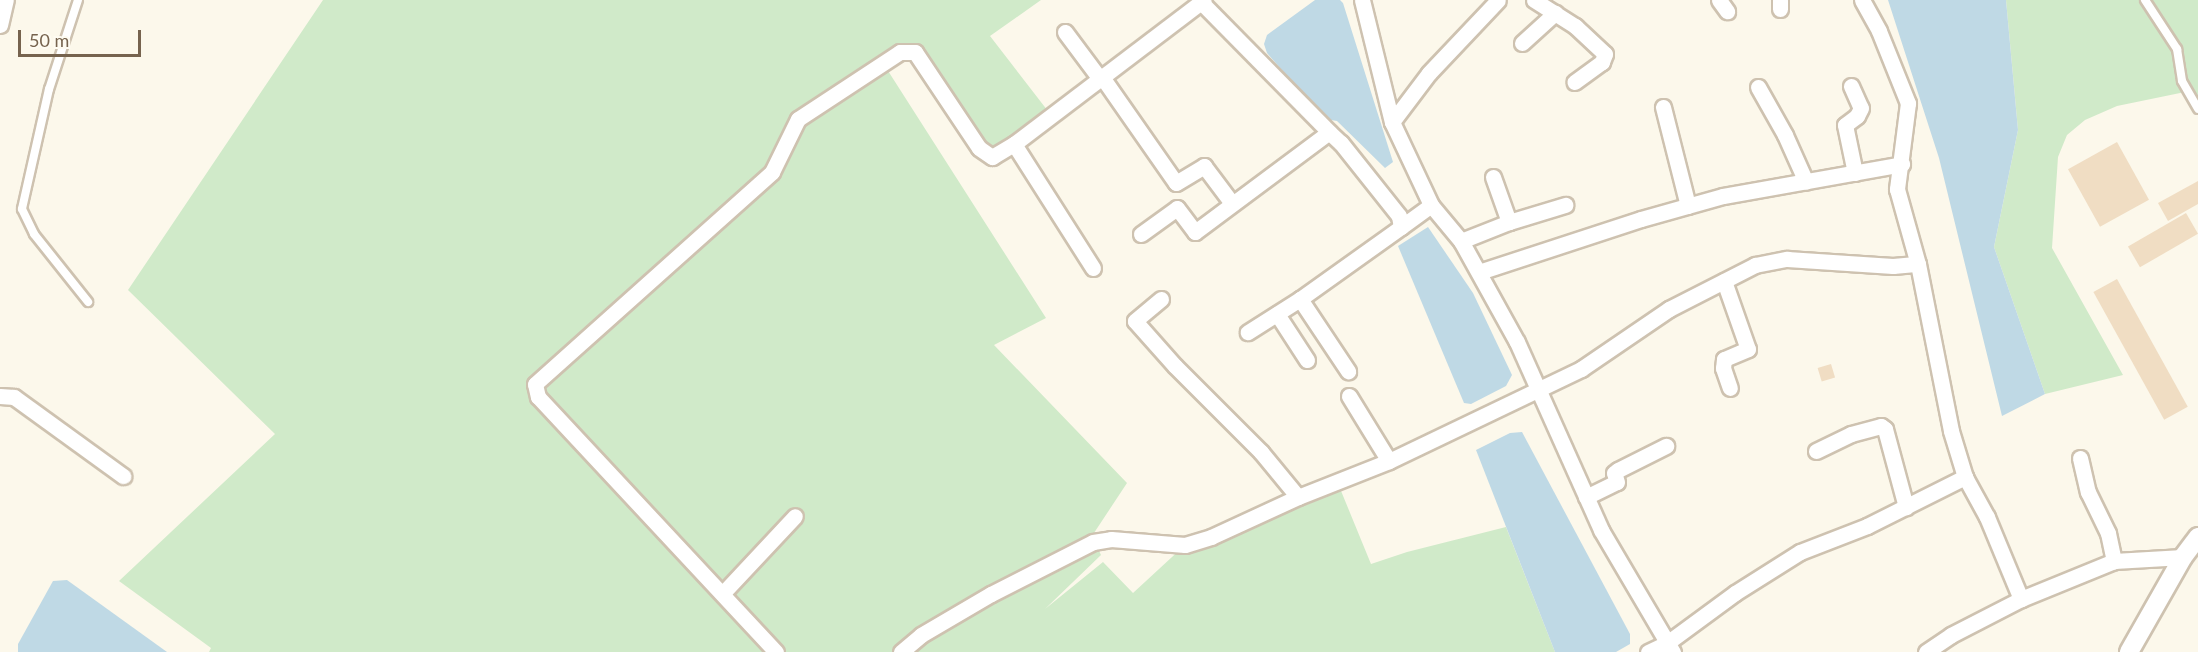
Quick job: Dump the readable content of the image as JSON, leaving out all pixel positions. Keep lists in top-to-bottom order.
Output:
{
  "scale_bar": "50 m"
}
